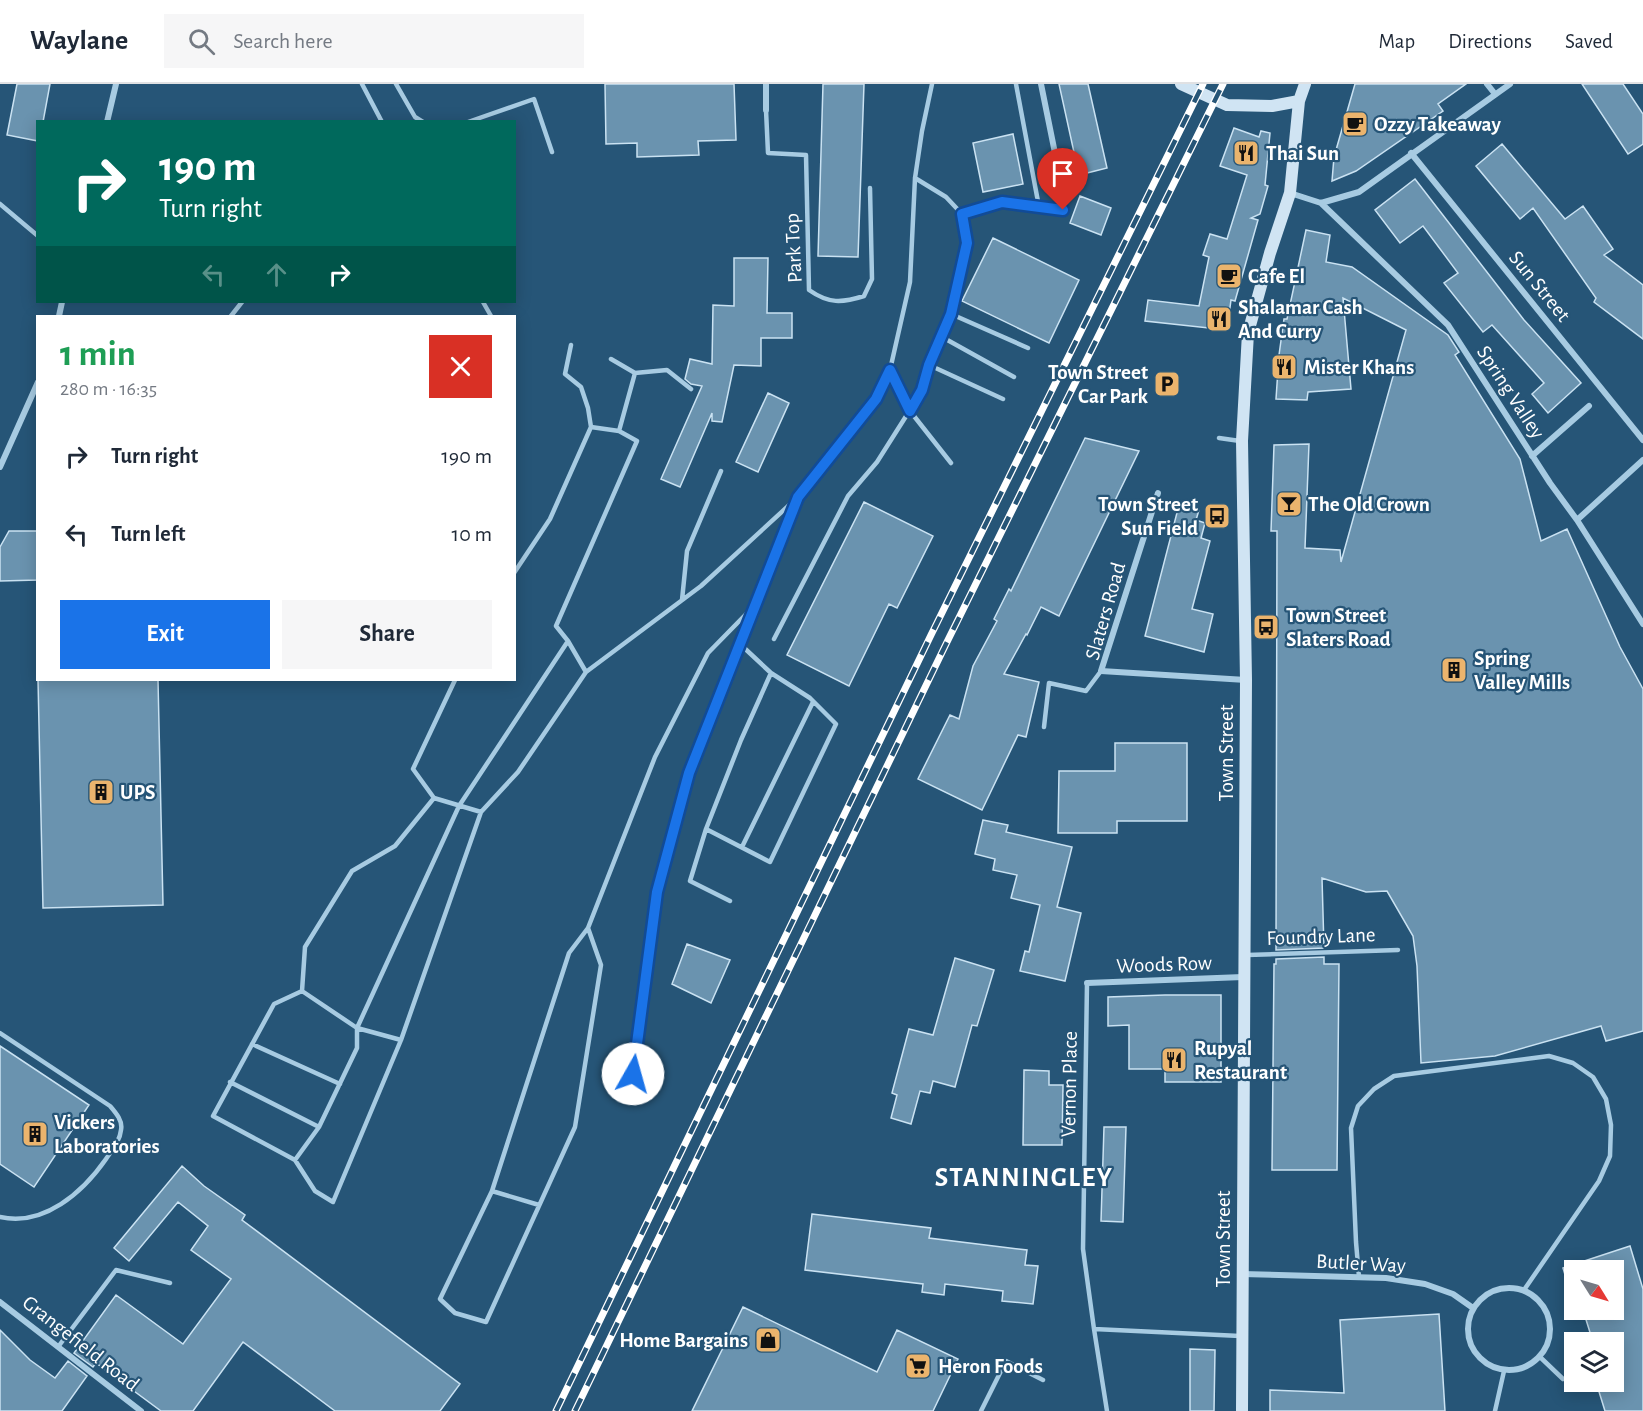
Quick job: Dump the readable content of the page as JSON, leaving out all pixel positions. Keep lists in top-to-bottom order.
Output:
{
  "streets": {
    "main road": ["Town Street"],
    "street": [
      "Sun Street",
      "Spring Valley",
      "Slaters Road",
      "Woods Row",
      "Butler Way",
      "Grangefield Road"
    ],
    "lane": ["Park Top", "Foundry Lane", "Vernon Place"]
  },
  "crossings": [
    ["Slaters Road", "Town Street"],
    ["Town Street", "Foundry Lane"],
    ["Town Street", "Woods Row"],
    ["Town Street", "Butler Way"],
    ["Woods Row", "Vernon Place"]
  ],
  "districts": ["STANNINGLEY"],
  "places": {
    "cafe": ["Ozzy Takeaway", "Cafe El"],
    "restaurant": [
      "Thai Sun",
      "Shalamar Cash And Curry",
      "Mister Khans",
      "Rupyal Restaurant"
    ],
    "parking": ["Town Street Car Park"],
    "bar": ["The Old Crown"],
    "bus stop": ["Town Street Sun Field", "Town Street Slaters Road"],
    "building": ["Spring Valley Mills", "UPS", "Vickers Laboratories"],
    "shop": ["Home Bargains"],
    "supermarket": ["Heron Foods"]
  },
  "north": "bottom right",
  "page": {
    "header": "Waylane",
    "search": "Search here",
    "nav": ["Map", "Directions", "Saved"],
    "turn": ["190 m", "Turn right"],
    "heading": ["1 min", "280 m · 16:35"],
    "list": [
      {
        "name": "Turn right",
        "value": "190 m"
      },
      {
        "name": "Turn left",
        "value": "10 m"
      }
    ],
    "buttons": ["Exit", "Share"]
  }
}
